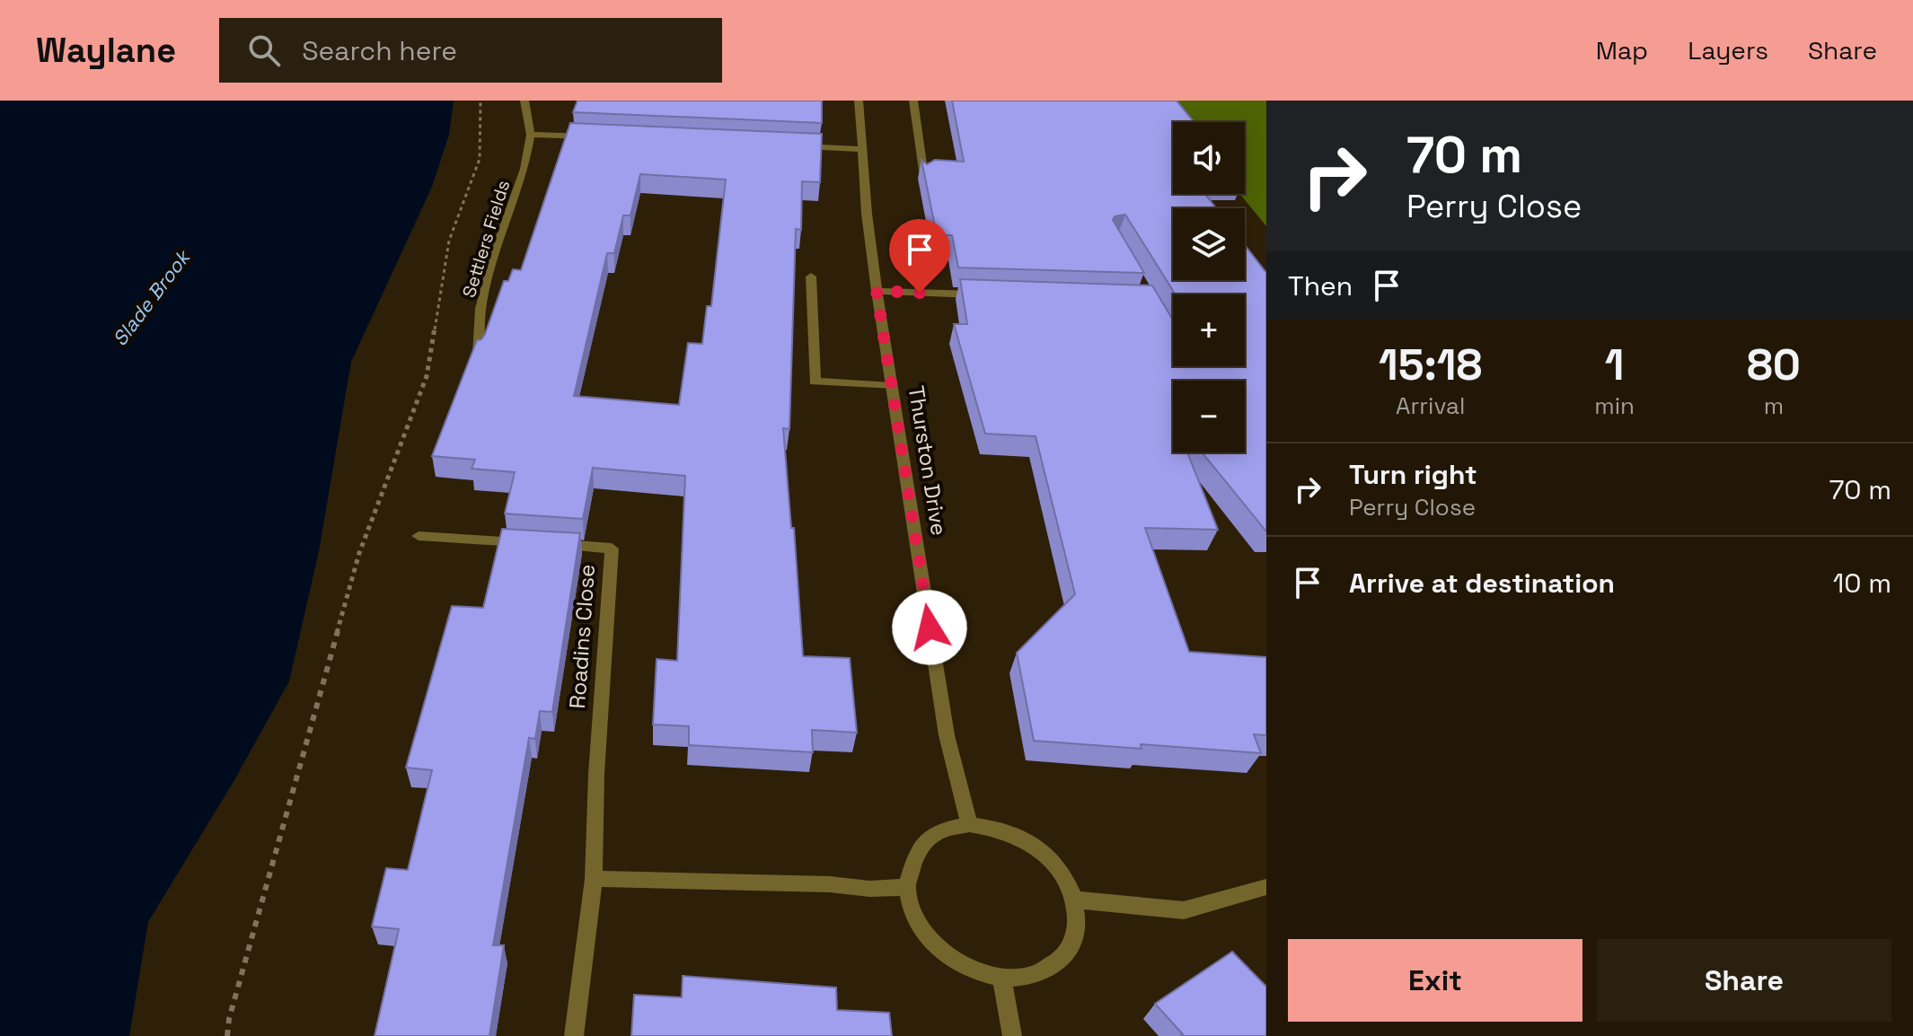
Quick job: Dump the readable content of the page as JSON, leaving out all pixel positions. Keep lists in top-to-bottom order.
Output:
{
  "streets": {
    "street": ["Settlers Fields", "Thurston Drive", "Roadins Close"]
  },
  "water": ["Slade Brook"],
  "page": {
    "header": "Waylane",
    "search": "Search here",
    "nav": ["Map", "Layers", "Share"],
    "turn": ["70 m", "Perry Close"],
    "map_buttons": ["+", "−"],
    "then": "Then",
    "eta": [
      "15:18",
      "Arrival",
      "1",
      "min",
      "80",
      "m"
    ],
    "list": [
      {
        "name": "Turn right",
        "note": "Perry Close",
        "value": "70 m"
      },
      {
        "name": "Arrive at destination",
        "value": "10 m"
      }
    ],
    "buttons": ["Exit", "Share"]
  }
}
